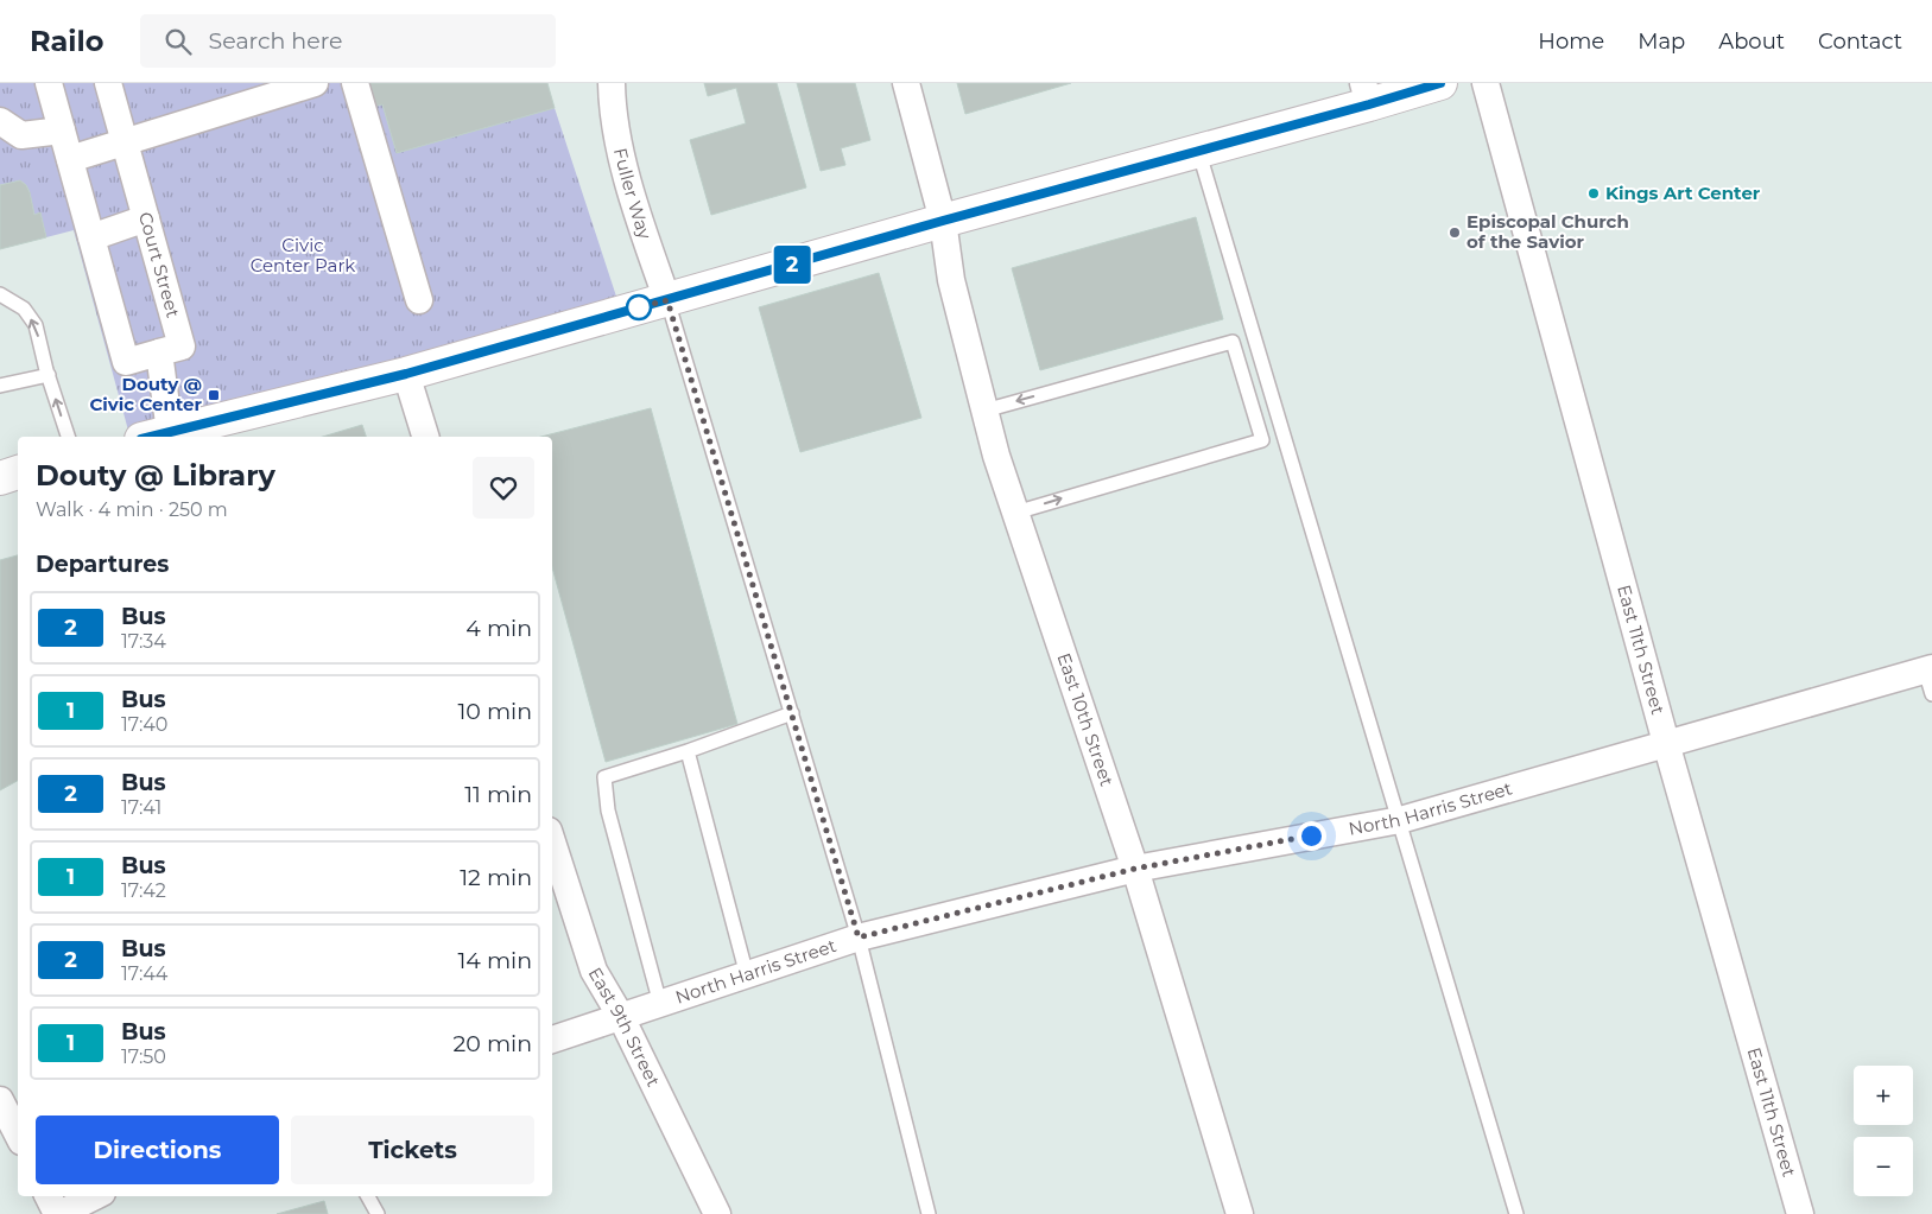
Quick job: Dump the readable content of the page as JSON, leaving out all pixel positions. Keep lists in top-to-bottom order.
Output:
{
  "streets": {
    "street": [
      "Fuller Way",
      "Court Street",
      "East 11th Street",
      "East 10th Street",
      "North Harris Street",
      "East 9th Street"
    ]
  },
  "crossings": [
    ["East 11th Street", "North Harris Street"],
    ["East 10th Street", "North Harris Street"],
    ["North Harris Street", "East 9th Street"]
  ],
  "parks": ["Civic Center Park"],
  "places": {
    "other": ["Kings Art Center", "Episcopal Church of the Savior"],
    "transit": ["Douty @ Civic Center"]
  },
  "lines": ["bus line 2"],
  "page": {
    "header": "Railo",
    "search": "Search here",
    "nav": [
      "Home",
      "Map",
      "About",
      "Contact"
    ],
    "on_map": "2",
    "heading": [
      ["Douty @ Library", "Walk · 4 min · 250 m"],
      "Departures"
    ],
    "list": [
      {
        "mark": "2",
        "name": "Bus",
        "note": "17:34",
        "value": "4 min"
      },
      {
        "mark": "1",
        "name": "Bus",
        "note": "17:40",
        "value": "10 min"
      },
      {
        "mark": "2",
        "name": "Bus",
        "note": "17:41",
        "value": "11 min"
      },
      {
        "mark": "1",
        "name": "Bus",
        "note": "17:42",
        "value": "12 min"
      },
      {
        "mark": "2",
        "name": "Bus",
        "note": "17:44",
        "value": "14 min"
      },
      {
        "mark": "1",
        "name": "Bus",
        "note": "17:50",
        "value": "20 min"
      }
    ],
    "map_buttons": ["+", "−"],
    "buttons": ["Directions", "Tickets"]
  }
}
